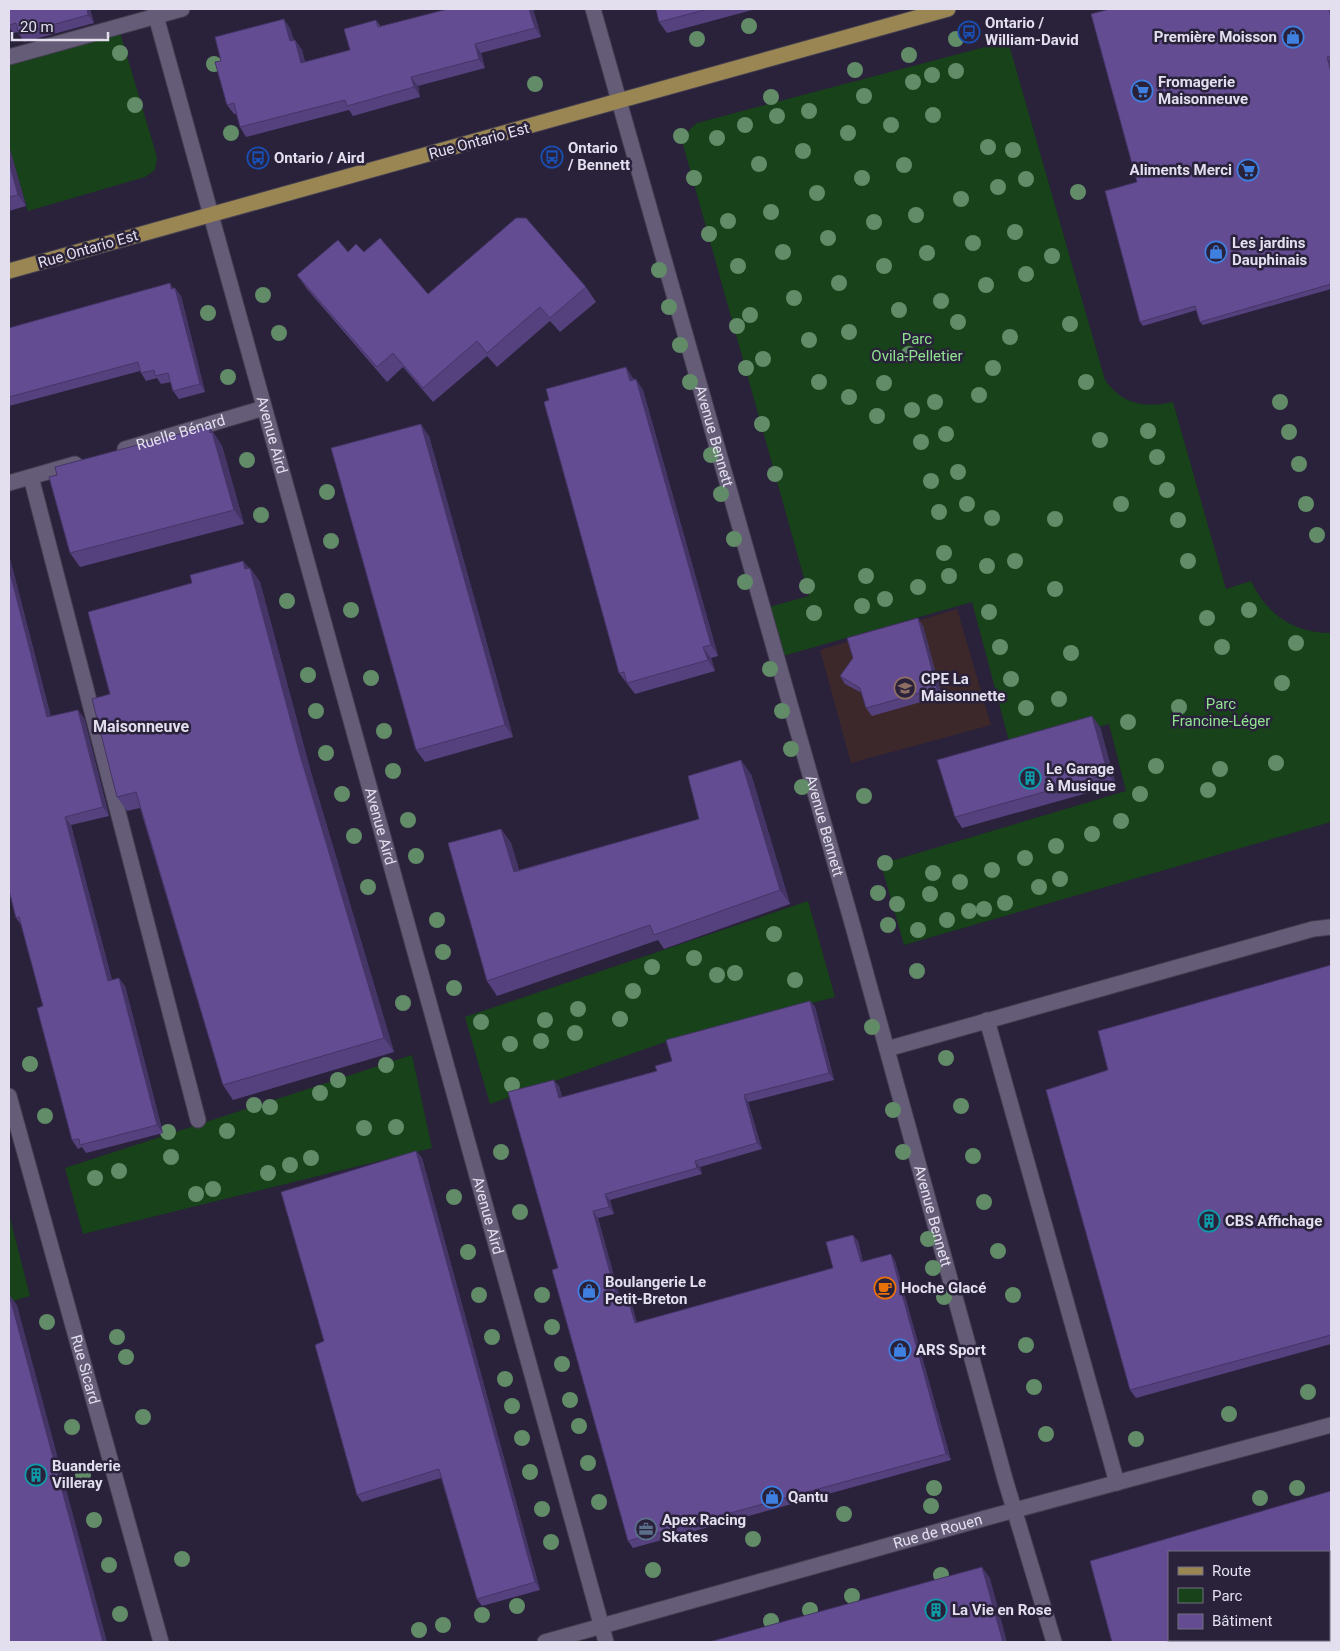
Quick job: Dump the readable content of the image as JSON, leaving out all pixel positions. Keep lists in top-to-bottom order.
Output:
{
  "streets": {
    "main road": ["Rue Ontario Est"],
    "street": [
      "Ruelle Bénard",
      "Avenue Aird",
      "Avenue Bennett",
      "Rue Sicard",
      "Rue de Rouen"
    ]
  },
  "crossings": [
    ["Rue Ontario Est", "Avenue Aird"],
    ["Rue Ontario Est", "Avenue Bennett"],
    ["Ruelle Bénard", "Avenue Aird"],
    ["Avenue Aird", "Rue de Rouen"],
    ["Avenue Bennett", "Rue de Rouen"]
  ],
  "districts": ["Maisonneuve"],
  "parks": ["Parc Ovila-Pelletier", "Parc Francine-Léger"],
  "places": {
    "bus stop": ["Ontario / William-David", "Ontario / Bennett", "Ontario / Aird"],
    "shop": [
      "Première Moisson",
      "Les jardins Dauphinais",
      "Boulangerie Le Petit-Breton",
      "ARS Sport",
      "Qantu"
    ],
    "supermarket": ["Fromagerie Maisonneuve", "Aliments Merci"],
    "school or university": ["CPE La Maisonnette"],
    "building": [
      "Le Garage à Musique",
      "CBS Affichage",
      "Buanderie Villeray",
      "La Vie en Rose"
    ],
    "cafe": ["Hoche Glacé"],
    "office": ["Apex Racing Skates"]
  },
  "legend": ["Route", "Parc", "Bâtiment"],
  "scale_bar": "20 m"
}
